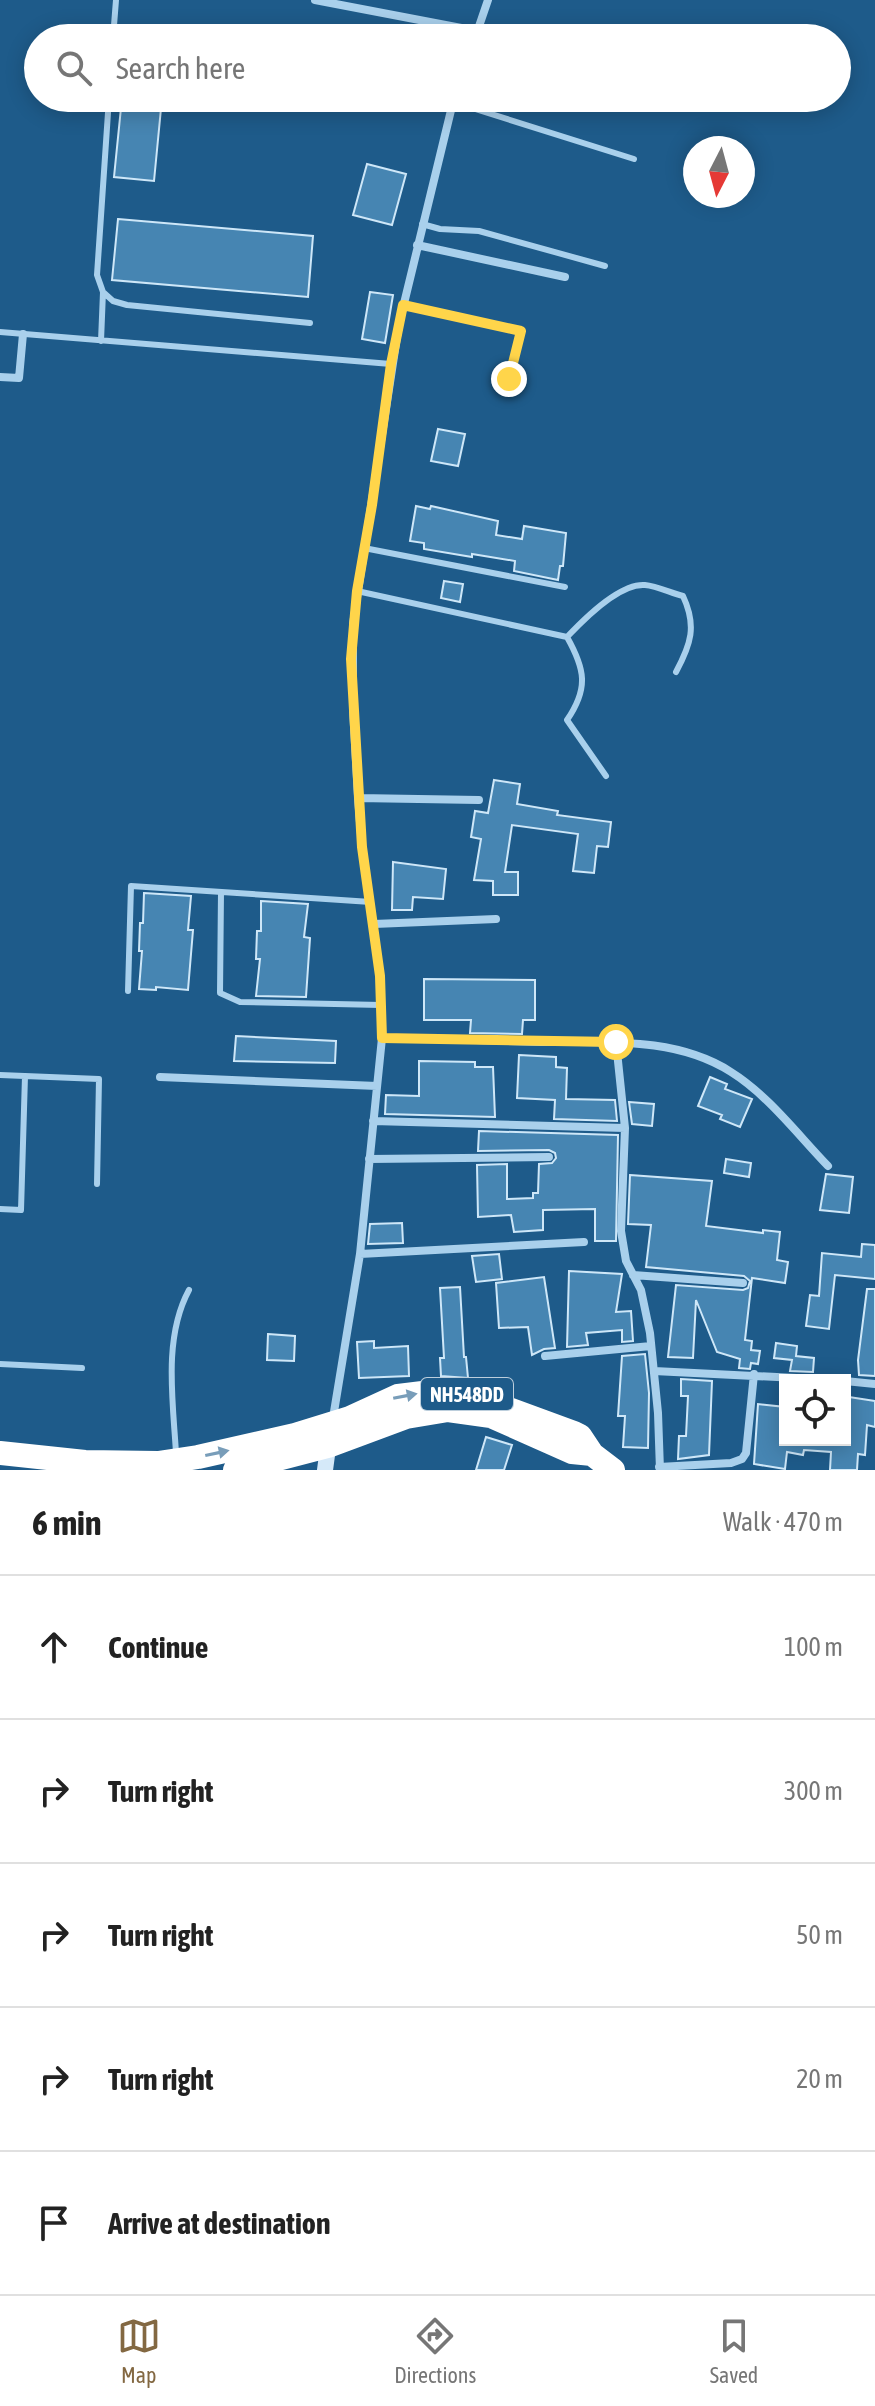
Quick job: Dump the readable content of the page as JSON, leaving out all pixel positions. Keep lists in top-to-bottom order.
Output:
{
  "streets": {
    "highway": ["NH548DD"]
  },
  "north": "bottom",
  "page": {
    "search": "Search here",
    "heading": ["6 min", "Walk · 470 m"],
    "list": [
      ["Continue", "100 m"],
      ["Turn right", "300 m"],
      ["Turn right", "50 m"],
      ["Turn right", "20 m"],
      "Arrive at destination"
    ],
    "nav": ["Map", "Directions", "Saved"]
  }
}
